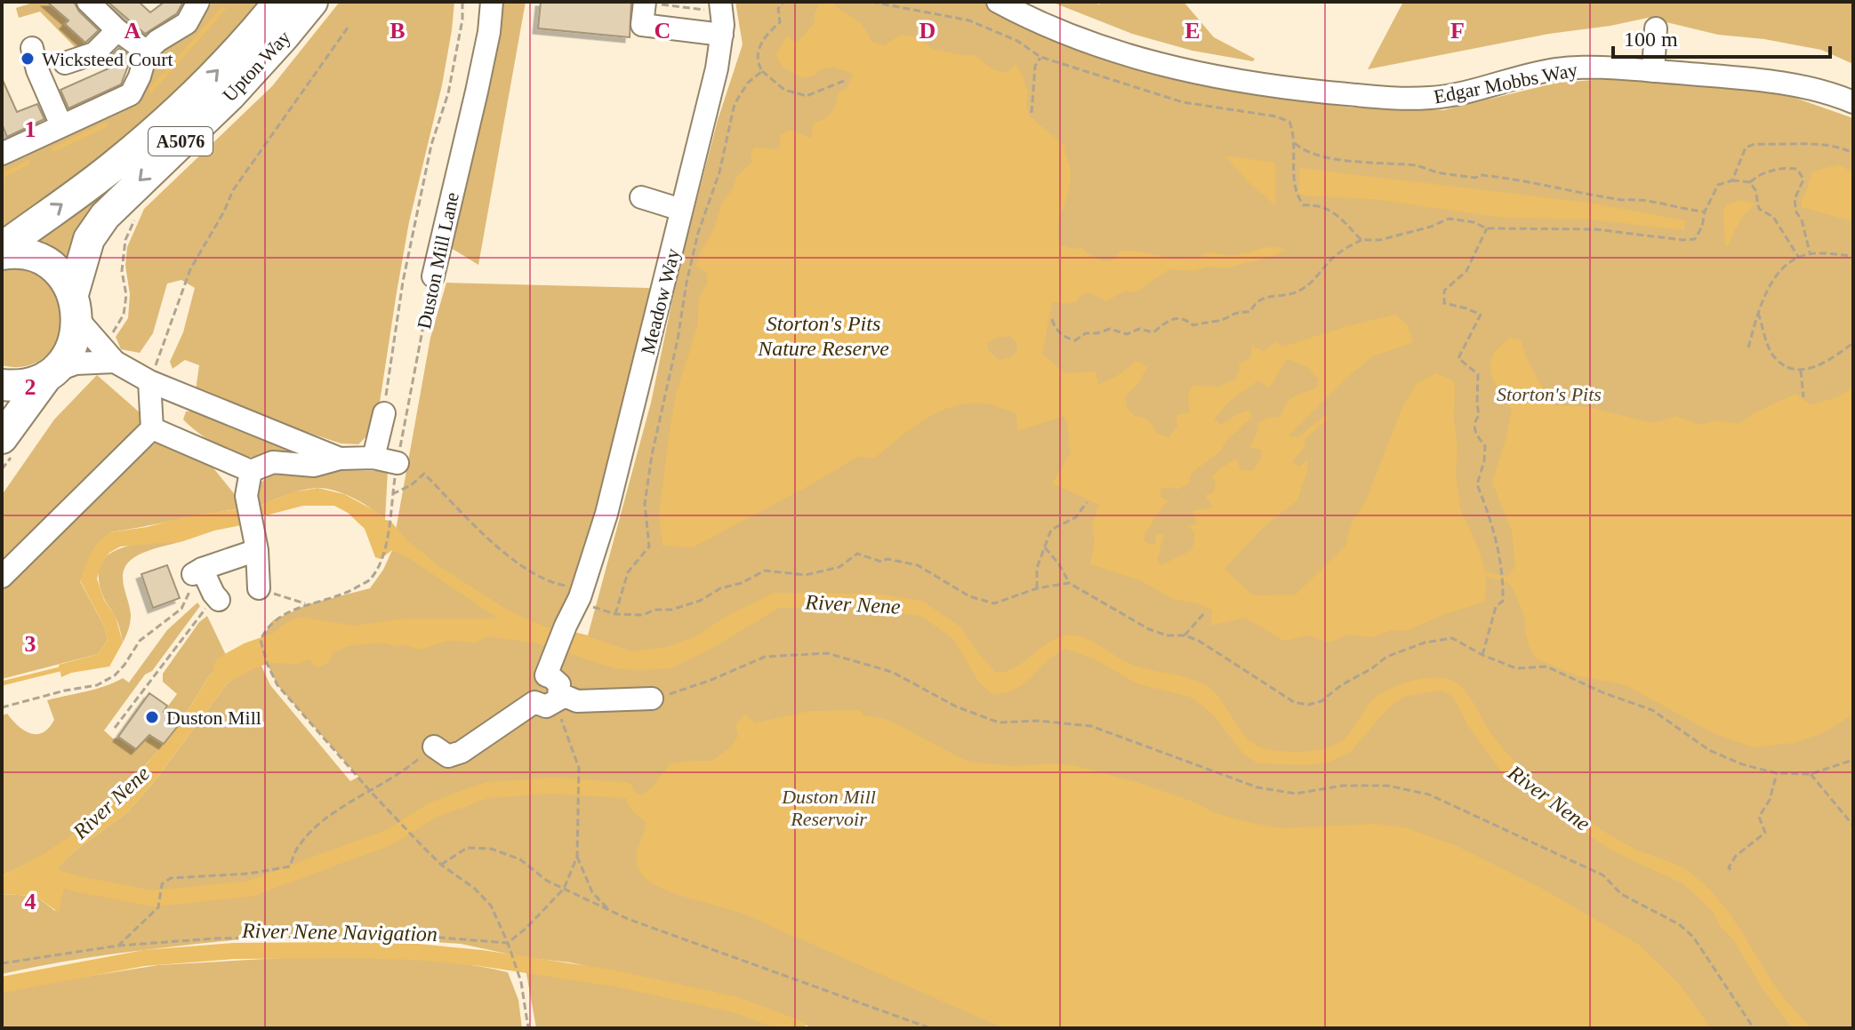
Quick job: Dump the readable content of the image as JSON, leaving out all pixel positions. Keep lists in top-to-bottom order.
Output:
{
  "streets": {
    "highway": ["Upton Way", "A5076"],
    "street": ["Edgar Mobbs Way", "Duston Mill Lane", "Meadow Way"]
  },
  "water": ["Storton's Pits Nature Reserve", "River Nene", "River Nene Navigation"],
  "parks": ["Storton's Pits", "Duston Mill Reservoir"],
  "places": ["Wicksteed Court", "Duston Mill"],
  "scale_bar": "100 m",
  "grid": {
    "columns": [
      "A",
      "B",
      "C",
      "D",
      "E",
      "F"
    ],
    "rows": [
      "1",
      "2",
      "3",
      "4"
    ]
  }
}
